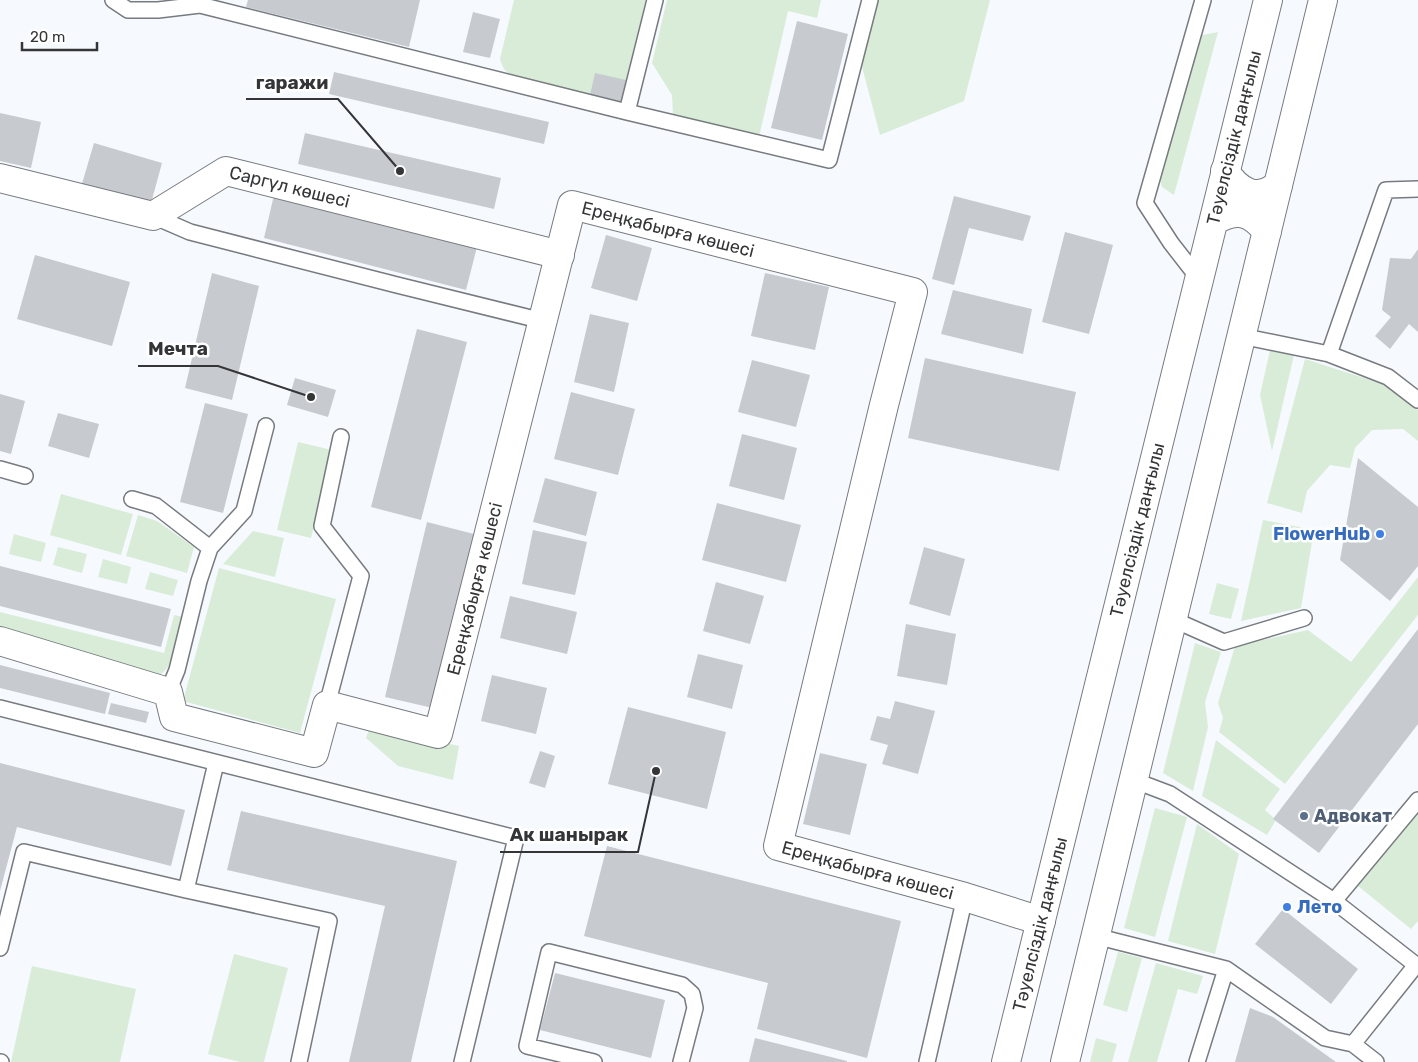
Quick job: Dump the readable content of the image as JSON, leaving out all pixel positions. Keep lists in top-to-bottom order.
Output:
{
  "streets": {
    "street": ["Тәуелсіздік даңғылы", "Саргүл көшесі", "Ереңқабырға көшесі"]
  },
  "crossings": [
    ["Тәуелсіздік даңғылы", "Ереңқабырға көшесі"],
    ["Саргүл көшесі", "Ереңқабырға көшесі"]
  ],
  "places": [
    "гаражи",
    "Мечта",
    "FlowerHub",
    "Ак шанырак",
    "Адвокат",
    "Лето"
  ],
  "scale_bar": "20 m"
}
